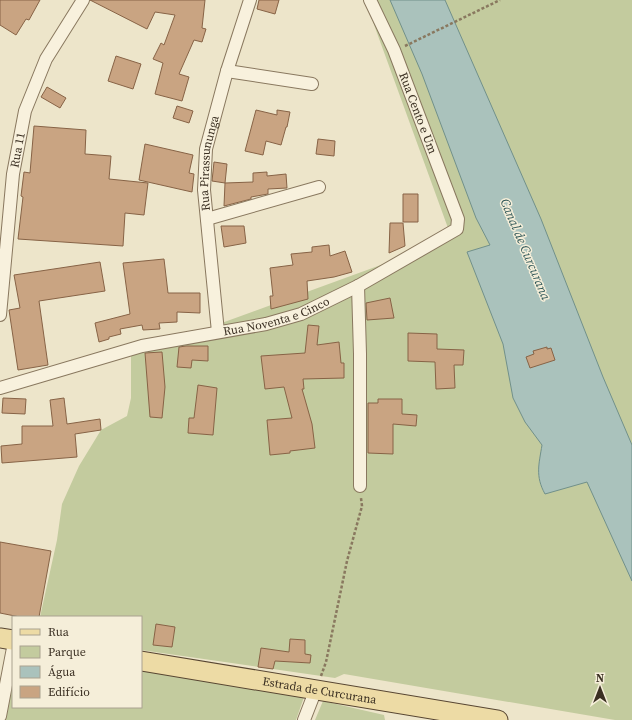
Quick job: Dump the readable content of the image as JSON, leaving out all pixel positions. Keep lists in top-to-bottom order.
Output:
{
  "streets": {
    "main road": ["Estrada de Curcurana"],
    "street": [
      "Rua Cento e Um",
      "Rua 11",
      "Rua Pirassununga",
      "Rua Noventa e Cinco"
    ]
  },
  "crossings": [
    ["Rua Cento e Um", "Rua Noventa e Cinco"],
    ["Rua Pirassununga", "Rua Noventa e Cinco"]
  ],
  "water": ["Canal de Curcurana"],
  "legend": [
    "Rua",
    "Parque",
    "Água",
    "Edifício"
  ],
  "north": "top"
}
